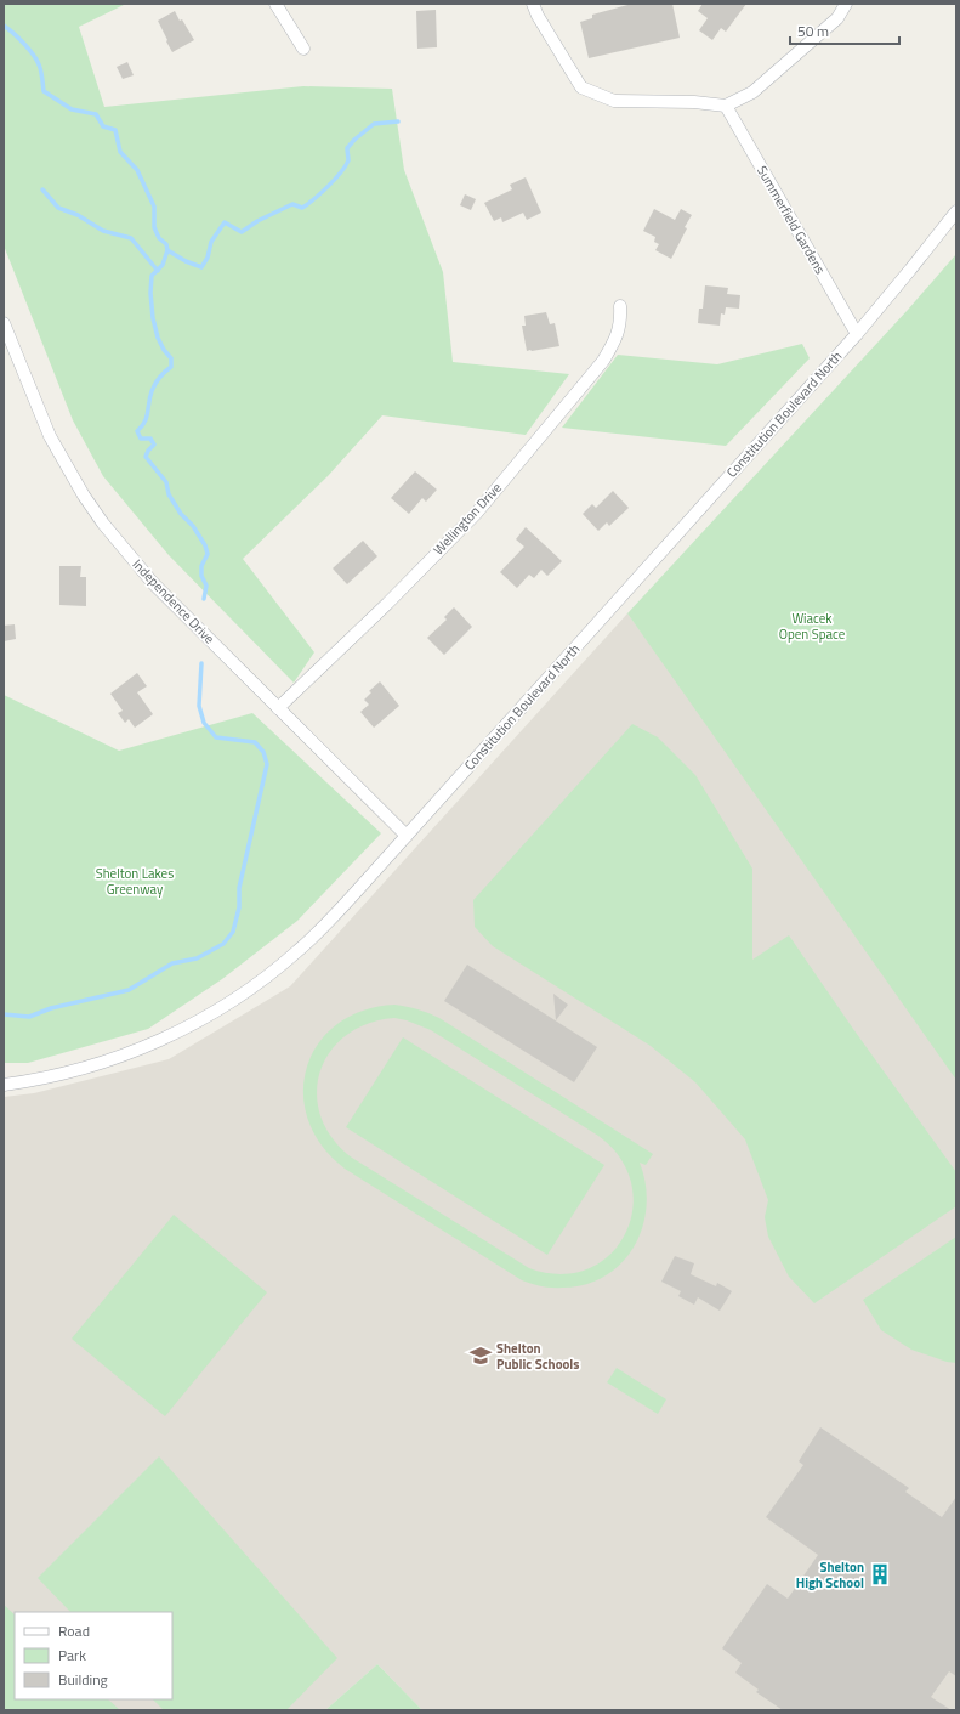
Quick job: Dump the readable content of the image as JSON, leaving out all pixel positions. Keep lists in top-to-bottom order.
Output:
{
  "streets": {
    "street": [
      "Summerfield Gardens",
      "Constitution Boulevard North",
      "Wellington Drive",
      "Independence Drive"
    ]
  },
  "crossings": [
    ["Summerfield Gardens", "Constitution Boulevard North"],
    ["Constitution Boulevard North", "Independence Drive"],
    ["Wellington Drive", "Independence Drive"]
  ],
  "parks": ["Wiacek Open Space", "Shelton Lakes Greenway"],
  "places": {
    "school or university": ["Shelton Public Schools"],
    "building": ["Shelton High School"]
  },
  "legend": ["Road", "Park", "Building"],
  "scale_bar": "50 m"
}
